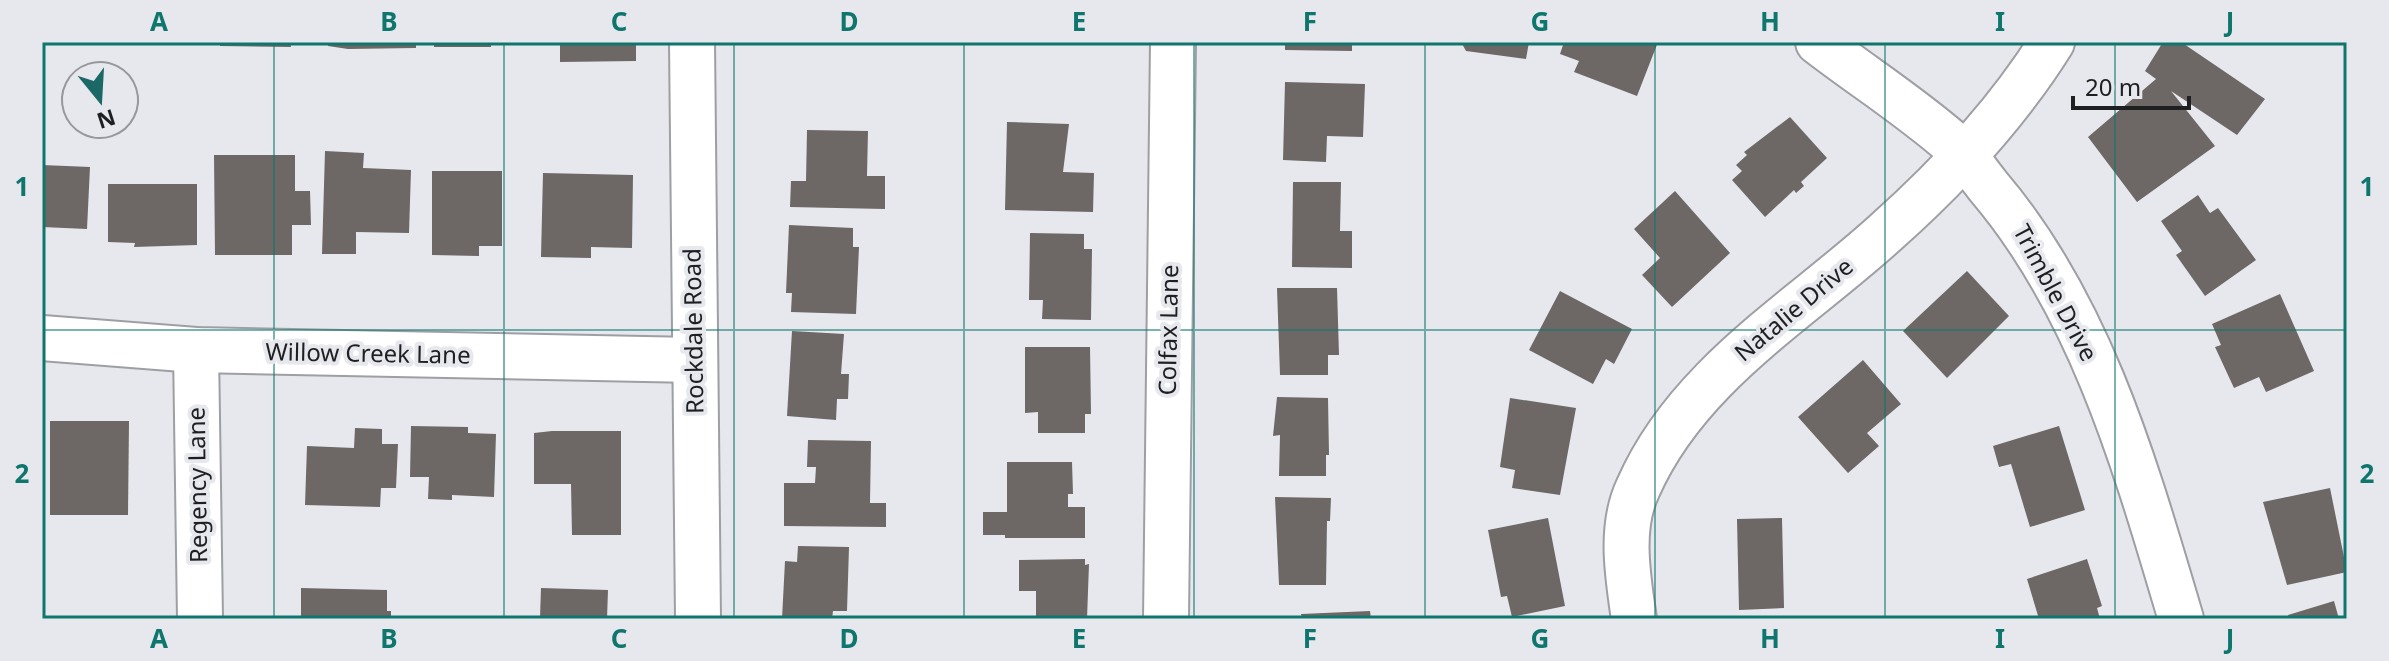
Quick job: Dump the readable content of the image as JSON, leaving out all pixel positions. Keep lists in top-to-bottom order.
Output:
{
  "streets": {
    "street": [
      "Trimble Drive",
      "Natalie Drive",
      "Colfax Lane",
      "Rockdale Road",
      "Willow Creek Lane",
      "Regency Lane"
    ]
  },
  "crossings": [
    ["Trimble Drive", "Natalie Drive"],
    ["Rockdale Road", "Willow Creek Lane"],
    ["Willow Creek Lane", "Regency Lane"]
  ],
  "scale_bar": "20 m",
  "north": "bottom",
  "grid": {
    "columns": [
      "A",
      "B",
      "C",
      "D",
      "E",
      "F",
      "G",
      "H",
      "I",
      "J"
    ],
    "rows": ["1", "2"]
  }
}
